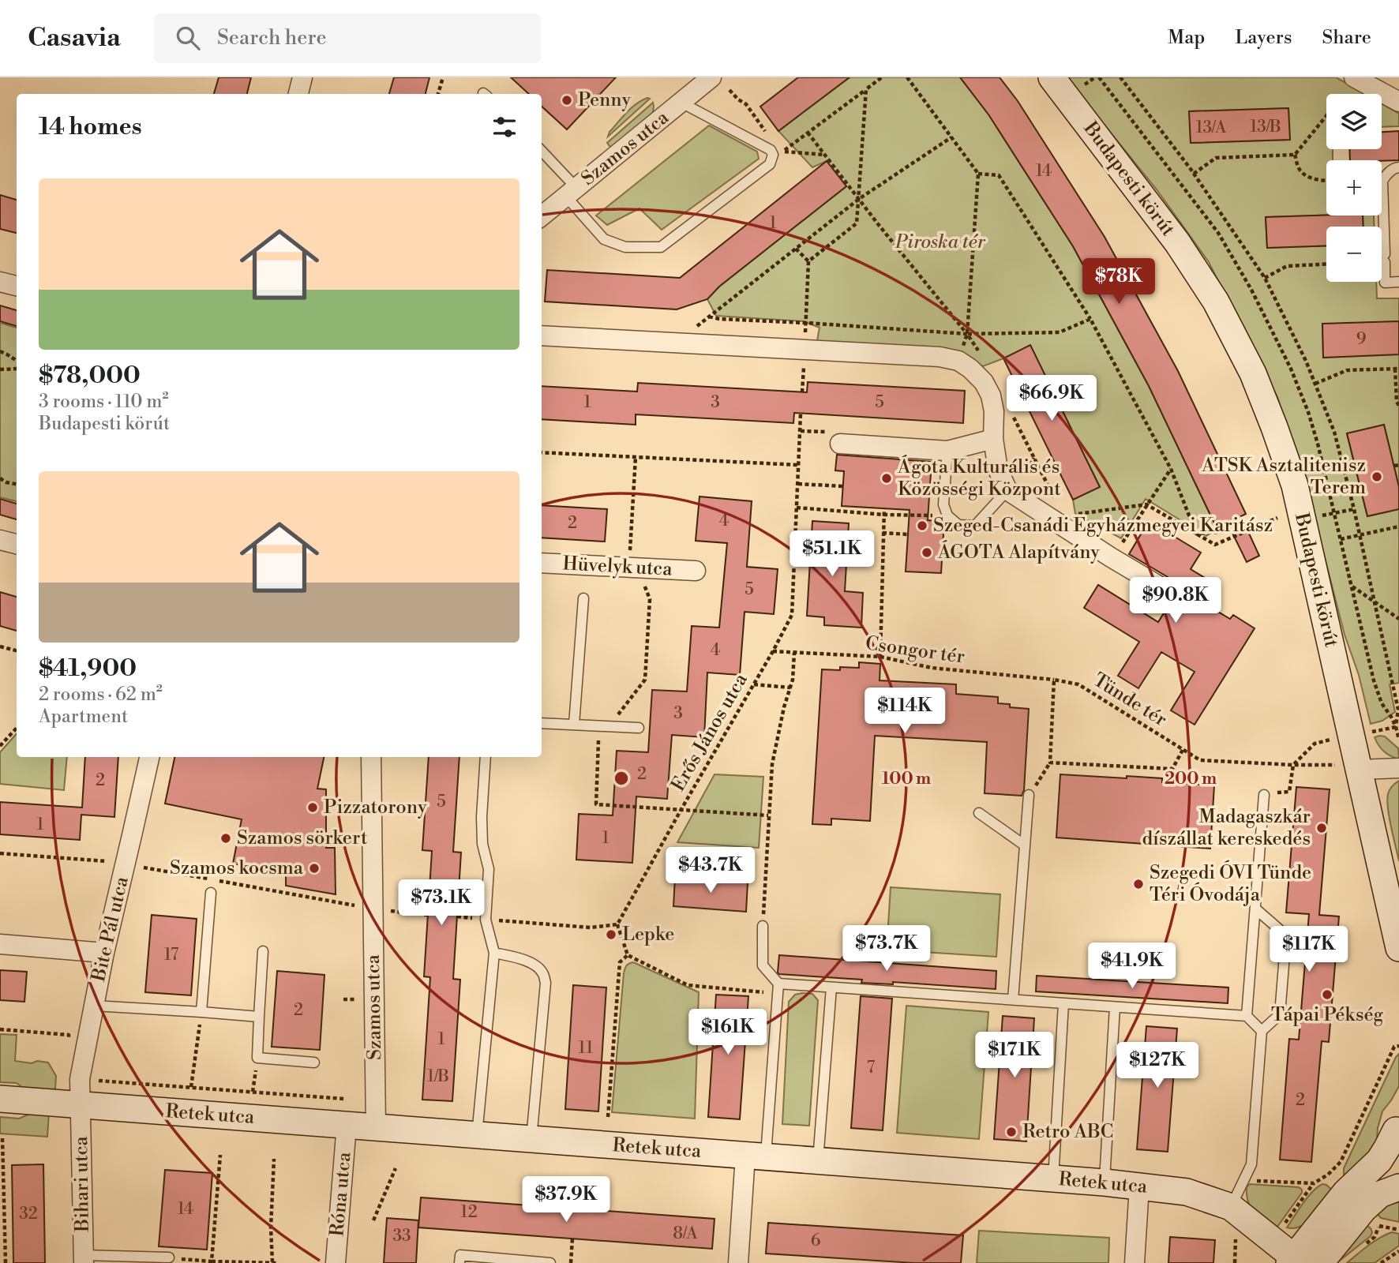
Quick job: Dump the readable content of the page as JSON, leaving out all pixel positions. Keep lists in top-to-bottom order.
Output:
{
  "streets": {
    "street": [
      "Szamos utca",
      "Budapesti körút",
      "Hüvelyk utca",
      "Bite Pál utca",
      "Retek utca",
      "Bihari utca",
      "Róna utca"
    ],
    "path": ["Csongor tér", "Tünde tér", "Erős János utca"]
  },
  "crossings": [
    ["Szamos utca", "Retek utca"],
    ["Budapesti körút", "Tünde tér"],
    ["Csongor tér", "Tünde tér"],
    ["Csongor tér", "Erős János utca"],
    ["Bite Pál utca", "Retek utca"],
    ["Bite Pál utca", "Bihari utca"],
    ["Retek utca", "Bihari utca"],
    ["Retek utca", "Róna utca"]
  ],
  "parks": ["Piroska tér"],
  "places": [
    "Penny",
    "ATSK Asztalitenisz Terem",
    "Ágota Kulturális és Közösségi Központ",
    "Szeged-Csanádi Egyházmegyei Karitász",
    "ÁGOTA Alapítvány",
    "Pizzatorony",
    "Madagaszkár díszállat kereskedés",
    "Szamos sörkert",
    "Szamos kocsma",
    "Szegedi ÓVI Tünde Téri Óvodája",
    "Lepke",
    "Tápai Pékség",
    "Retro ABC"
  ],
  "house_numbers": [
    "13/B",
    "13/A",
    "14",
    "1",
    "9",
    "1",
    "3",
    "5",
    "4",
    "2",
    "5",
    "4",
    "3",
    "2",
    "2",
    "5",
    "1",
    "1",
    "17",
    "2",
    "1",
    "11",
    "7",
    "1/B",
    "2",
    "14",
    "12",
    "32",
    "8/A",
    "33",
    "6"
  ],
  "page": {
    "header": "Casavia",
    "search": "Search here",
    "nav": ["Map", "Layers", "Share"],
    "map_buttons": ["+", "−"],
    "heading": "14 homes",
    "list": [
      {
        "name": "$78,000",
        "note": "3 rooms · 110 m² · Budapesti körút"
      },
      {
        "name": "$41,900",
        "note": "2 rooms · 62 m² · Apartment"
      }
    ],
    "price": [
      "$78K",
      "$66.9K",
      "$51.1K",
      "$90.8K",
      "$114K",
      "$43.7K",
      "$73.1K",
      "$73.7K",
      "$117K",
      "$41.9K",
      "$161K",
      "$171K",
      "$127K",
      "$37.9K"
    ]
  },
  "rings": ["100 m", "200 m"]
}
